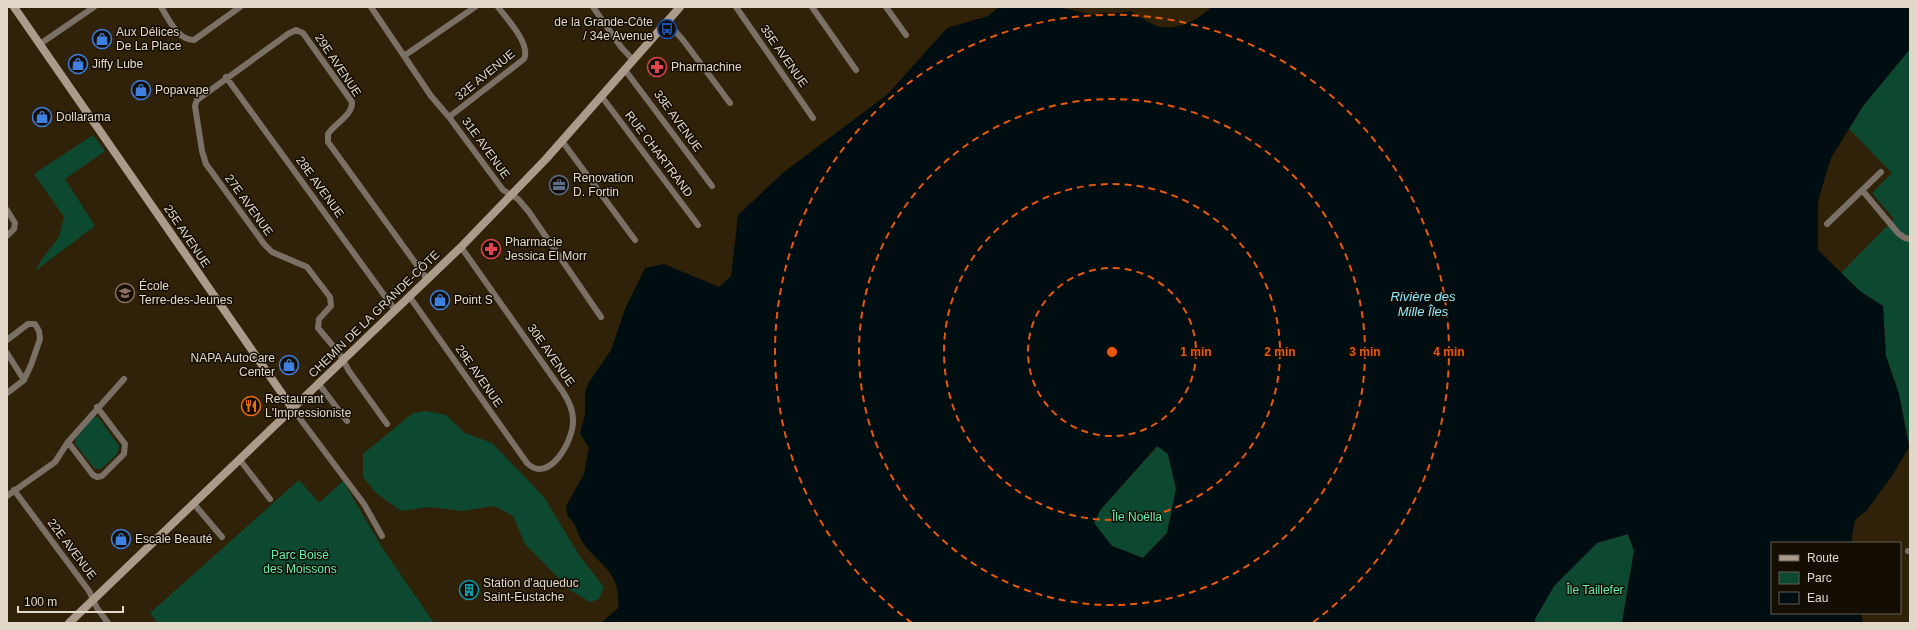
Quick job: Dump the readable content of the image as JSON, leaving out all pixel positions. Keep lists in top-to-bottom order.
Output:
{
  "streets": {
    "main road": ["25E AVENUE", "CHEMIN DE LA GRANDE-CÔTE"],
    "street": [
      "35E AVENUE",
      "29E AVENUE",
      "32E AVENUE",
      "33E AVENUE",
      "31E AVENUE",
      "RUE CHARTRAND",
      "28E AVENUE",
      "27E AVENUE",
      "30E AVENUE",
      "22E AVENUE"
    ]
  },
  "crossings": [
    ["29E AVENUE", "28E AVENUE"],
    ["29E AVENUE", "27E AVENUE"],
    ["29E AVENUE", "CHEMIN DE LA GRANDE-CÔTE"],
    ["29E AVENUE", "30E AVENUE"],
    ["32E AVENUE", "31E AVENUE"],
    ["33E AVENUE", "CHEMIN DE LA GRANDE-CÔTE"],
    ["31E AVENUE", "CHEMIN DE LA GRANDE-CÔTE"],
    ["RUE CHARTRAND", "CHEMIN DE LA GRANDE-CÔTE"],
    ["28E AVENUE", "27E AVENUE"],
    ["28E AVENUE", "CHEMIN DE LA GRANDE-CÔTE"],
    ["27E AVENUE", "CHEMIN DE LA GRANDE-CÔTE"],
    ["25E AVENUE", "CHEMIN DE LA GRANDE-CÔTE"],
    ["CHEMIN DE LA GRANDE-CÔTE", "30E AVENUE"],
    ["CHEMIN DE LA GRANDE-CÔTE", "22E AVENUE"]
  ],
  "water": ["Rivière des Mille Îles"],
  "parks": ["Île Noëlla", "Parc Boisé des Moissons", "Île Taillefer"],
  "places": {
    "bus stop": ["de la Grande-Côte / 34e Avenue"],
    "shop": [
      "Aux Délices De La Place",
      "Jiffy Lube",
      "Popavape",
      "Dollarama",
      "Point S",
      "NAPA AutoCare Center",
      "Escale Beauté"
    ],
    "pharmacy": ["Pharmachine", "Pharmacie Jessica El Morr"],
    "office": ["Renovation D. Fortin"],
    "school or university": ["École Terre-des-Jeunes"],
    "restaurant": ["Restaurant L'Impressioniste"],
    "building": ["Station d'aqueduc Saint-Eustache"]
  },
  "legend": ["Route", "Parc", "Eau"],
  "scale_bar": "100 m",
  "rings": [
    "1 min",
    "2 min",
    "3 min",
    "4 min"
  ]
}
